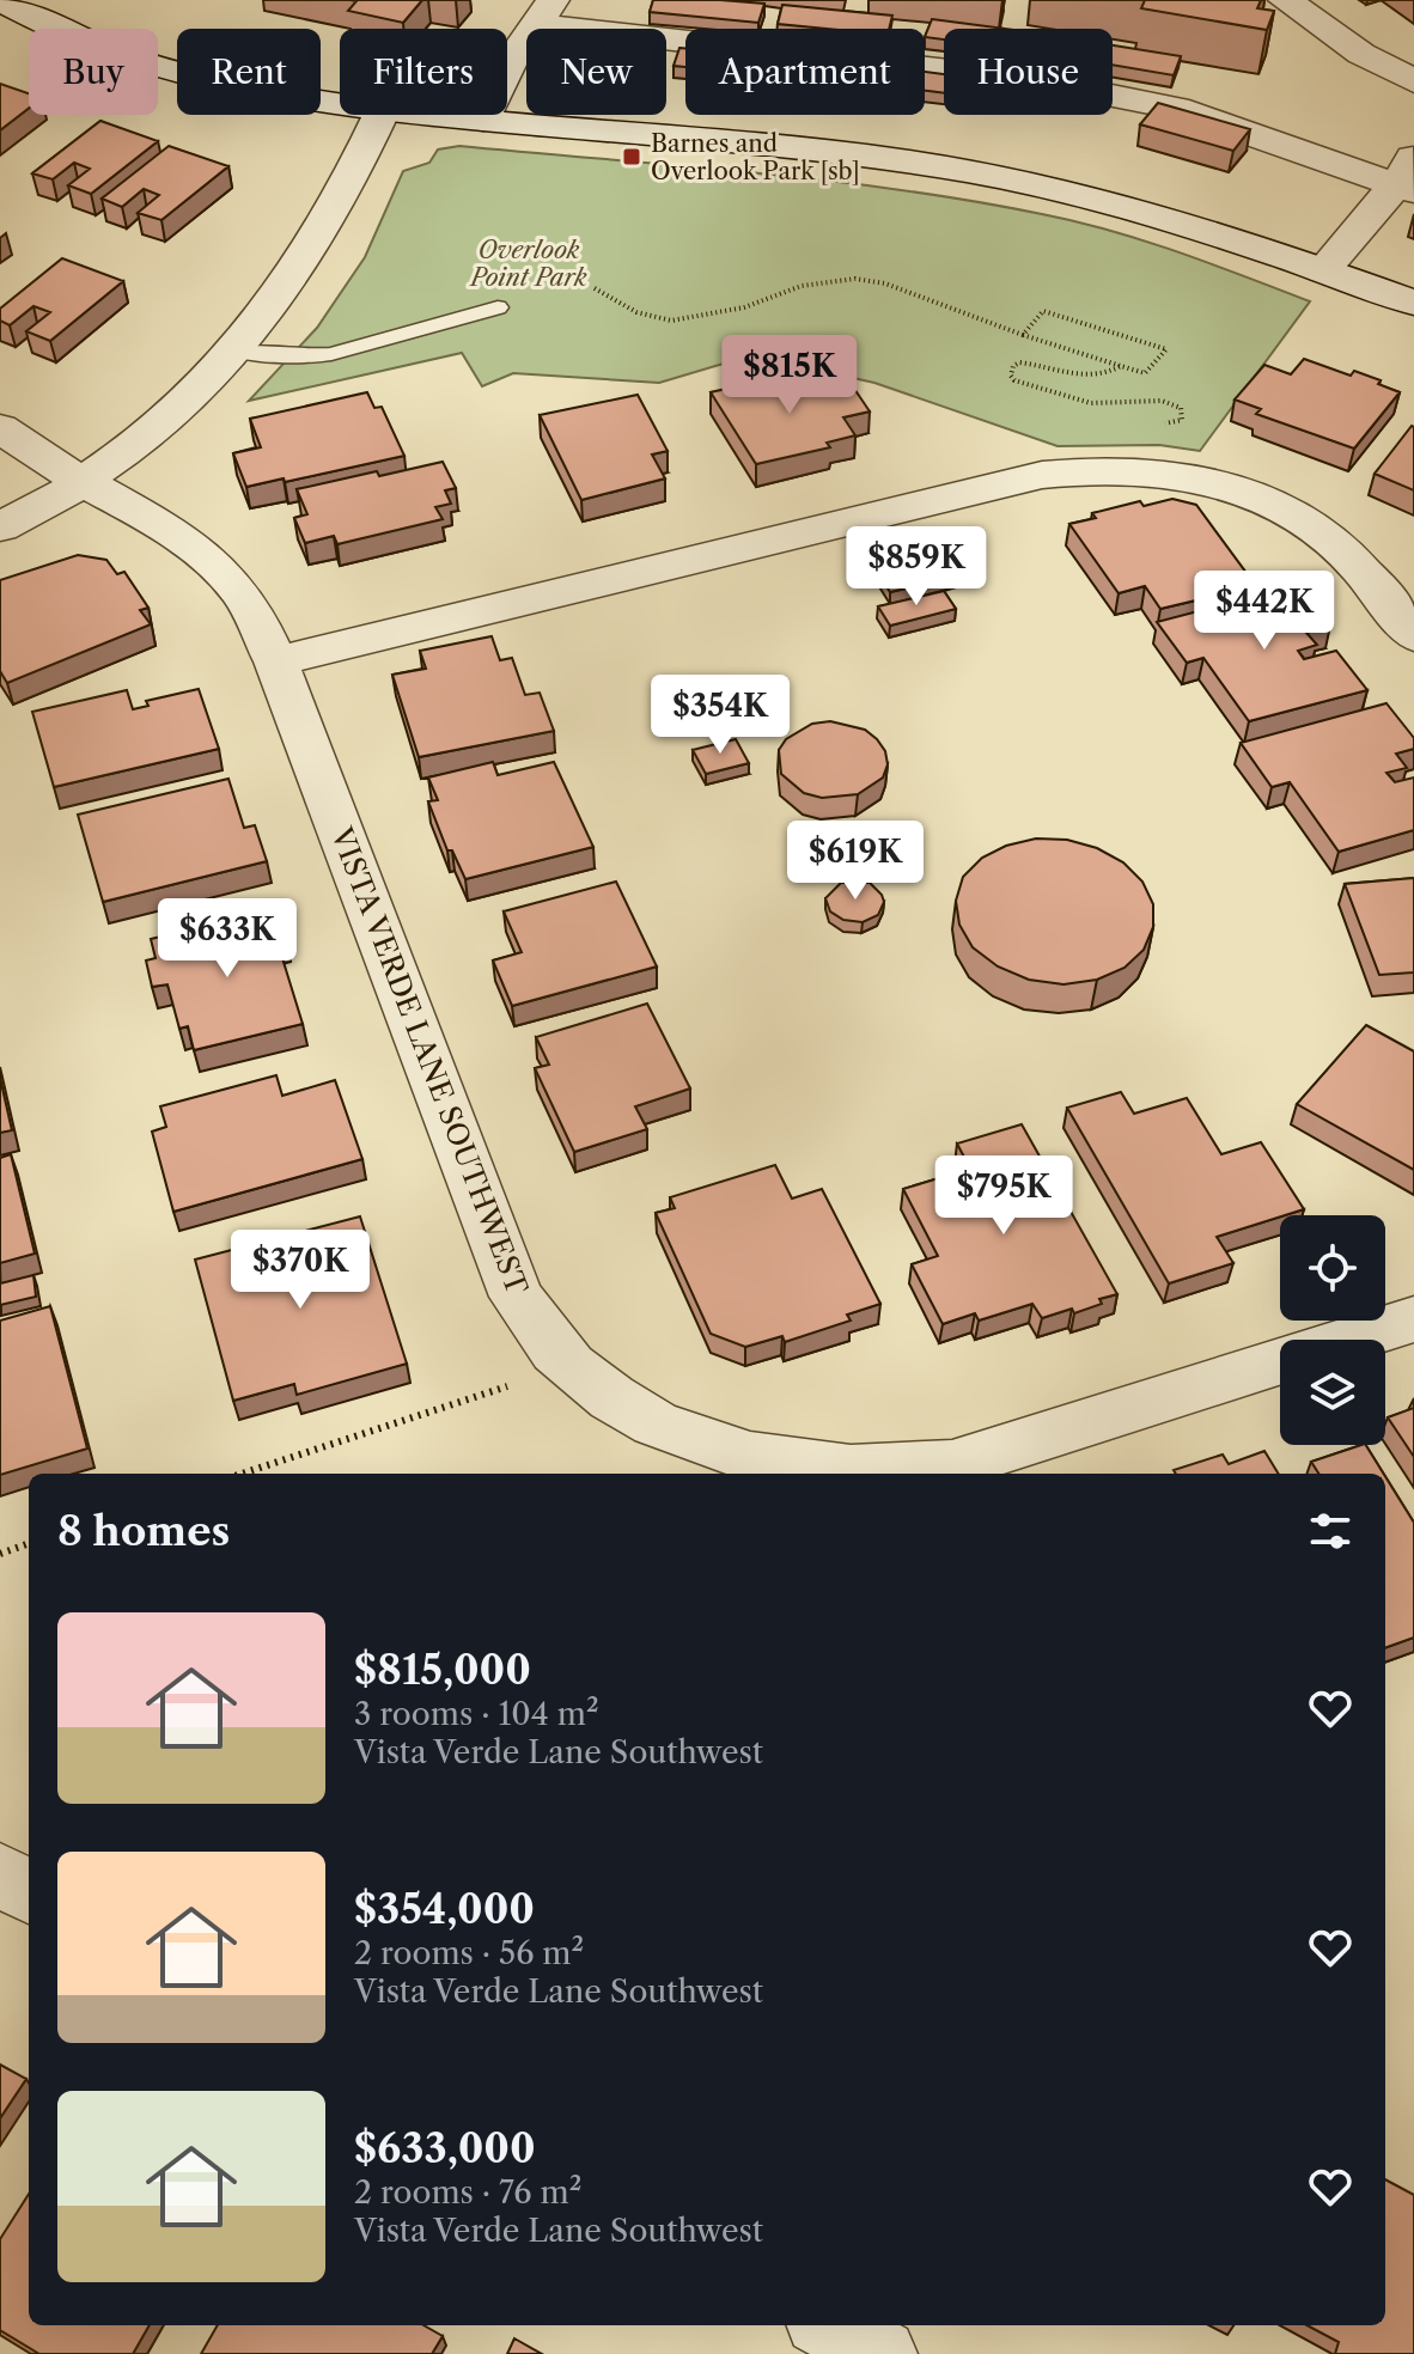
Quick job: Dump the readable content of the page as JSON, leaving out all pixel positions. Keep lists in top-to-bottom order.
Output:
{
  "streets": {
    "street": ["VISTA VERDE LANE SOUTHWEST"]
  },
  "parks": ["Overlook Point Park"],
  "places": {
    "transit": ["Barnes and Overlook Park [sb]"]
  },
  "page": {
    "chip": [
      "Buy",
      "Rent",
      "Filters",
      "New",
      "Apartment",
      "House"
    ],
    "price": [
      "$815K",
      "$859K",
      "$442K",
      "$354K",
      "$619K",
      "$633K",
      "$795K",
      "$370K"
    ],
    "heading": "8 homes",
    "list": [
      {
        "name": "$815,000",
        "note": "3 rooms · 104 m² · Vista Verde Lane Southwest"
      },
      {
        "name": "$354,000",
        "note": "2 rooms · 56 m² · Vista Verde Lane Southwest"
      },
      {
        "name": "$633,000",
        "note": "2 rooms · 76 m² · Vista Verde Lane Southwest"
      }
    ]
  }
}
